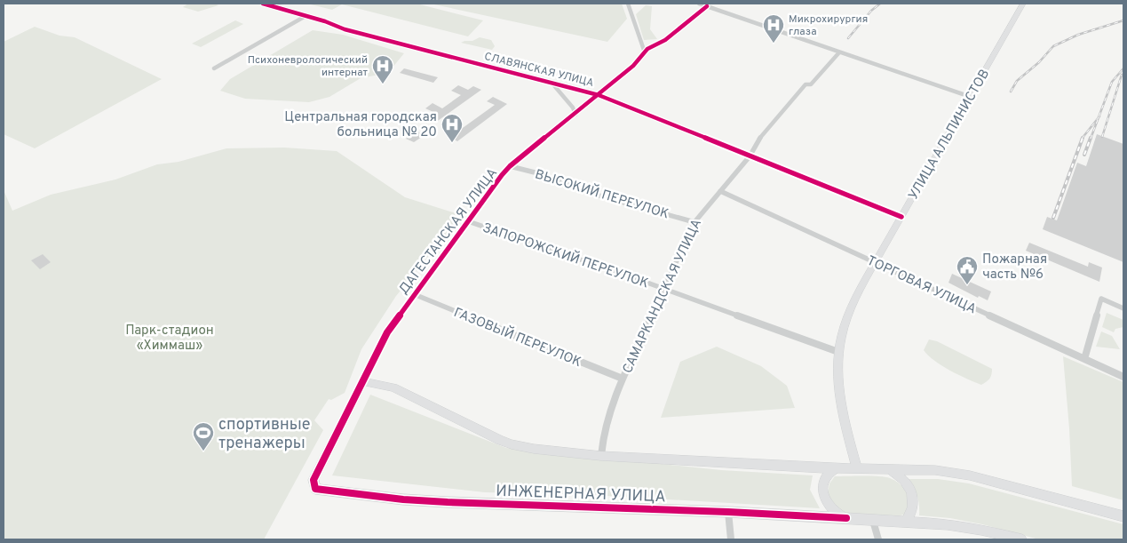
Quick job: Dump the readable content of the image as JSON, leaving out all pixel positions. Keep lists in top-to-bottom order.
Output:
{
  "streets": {
    "main road": ["УЛИЦА АЛЬПИНИСТОВ", "ДАГЕСТАНСКАЯ УЛИЦА", "ИНЖЕНЕРНАЯ УЛИЦА"],
    "street": [
      "СЛАВЯНСКАЯ УЛИЦА",
      "ВЫСОКИЙ ПЕРЕУЛОК",
      "ЗАПОРОЖСКИЙ ПЕРЕУЛОК",
      "ТОРГОВАЯ УЛИЦА",
      "САМАРКАНДСКАЯ УЛИЦА",
      "ГАЗОВЫЙ ПЕРЕУЛОК"
    ]
  },
  "crossings": [
    ["СЛАВЯНСКАЯ УЛИЦА", "УЛИЦА АЛЬПИНИСТОВ"],
    ["СЛАВЯНСКАЯ УЛИЦА", "ДАГЕСТАНСКАЯ УЛИЦА"],
    ["СЛАВЯНСКАЯ УЛИЦА", "САМАРКАНДСКАЯ УЛИЦА"],
    ["УЛИЦА АЛЬПИНИСТОВ", "ЗАПОРОЖСКИЙ ПЕРЕУЛОК"],
    ["УЛИЦА АЛЬПИНИСТОВ", "ТОРГОВАЯ УЛИЦА"],
    ["ВЫСОКИЙ ПЕРЕУЛОК", "ДАГЕСТАНСКАЯ УЛИЦА"],
    ["ВЫСОКИЙ ПЕРЕУЛОК", "САМАРКАНДСКАЯ УЛИЦА"],
    ["ДАГЕСТАНСКАЯ УЛИЦА", "ЗАПОРОЖСКИЙ ПЕРЕУЛОК"],
    ["ДАГЕСТАНСКАЯ УЛИЦА", "ГАЗОВЫЙ ПЕРЕУЛОК"],
    ["ДАГЕСТАНСКАЯ УЛИЦА", "ИНЖЕНЕРНАЯ УЛИЦА"],
    ["ЗАПОРОЖСКИЙ ПЕРЕУЛОК", "САМАРКАНДСКАЯ УЛИЦА"],
    ["ТОРГОВАЯ УЛИЦА", "САМАРКАНДСКАЯ УЛИЦА"],
    ["САМАРКАНДСКАЯ УЛИЦА", "ГАЗОВЫЙ ПЕРЕУЛОК"]
  ],
  "parks": ["Парк-стадион «Химмаш»"],
  "places": {
    "hospital": ["Микрохирургия глаза", "Психоневрологический интернат", "Центральная городская больница № 20"],
    "public building": ["Пожарная часть №6"],
    "sports": ["спортивные тренажеры"]
  }
}
